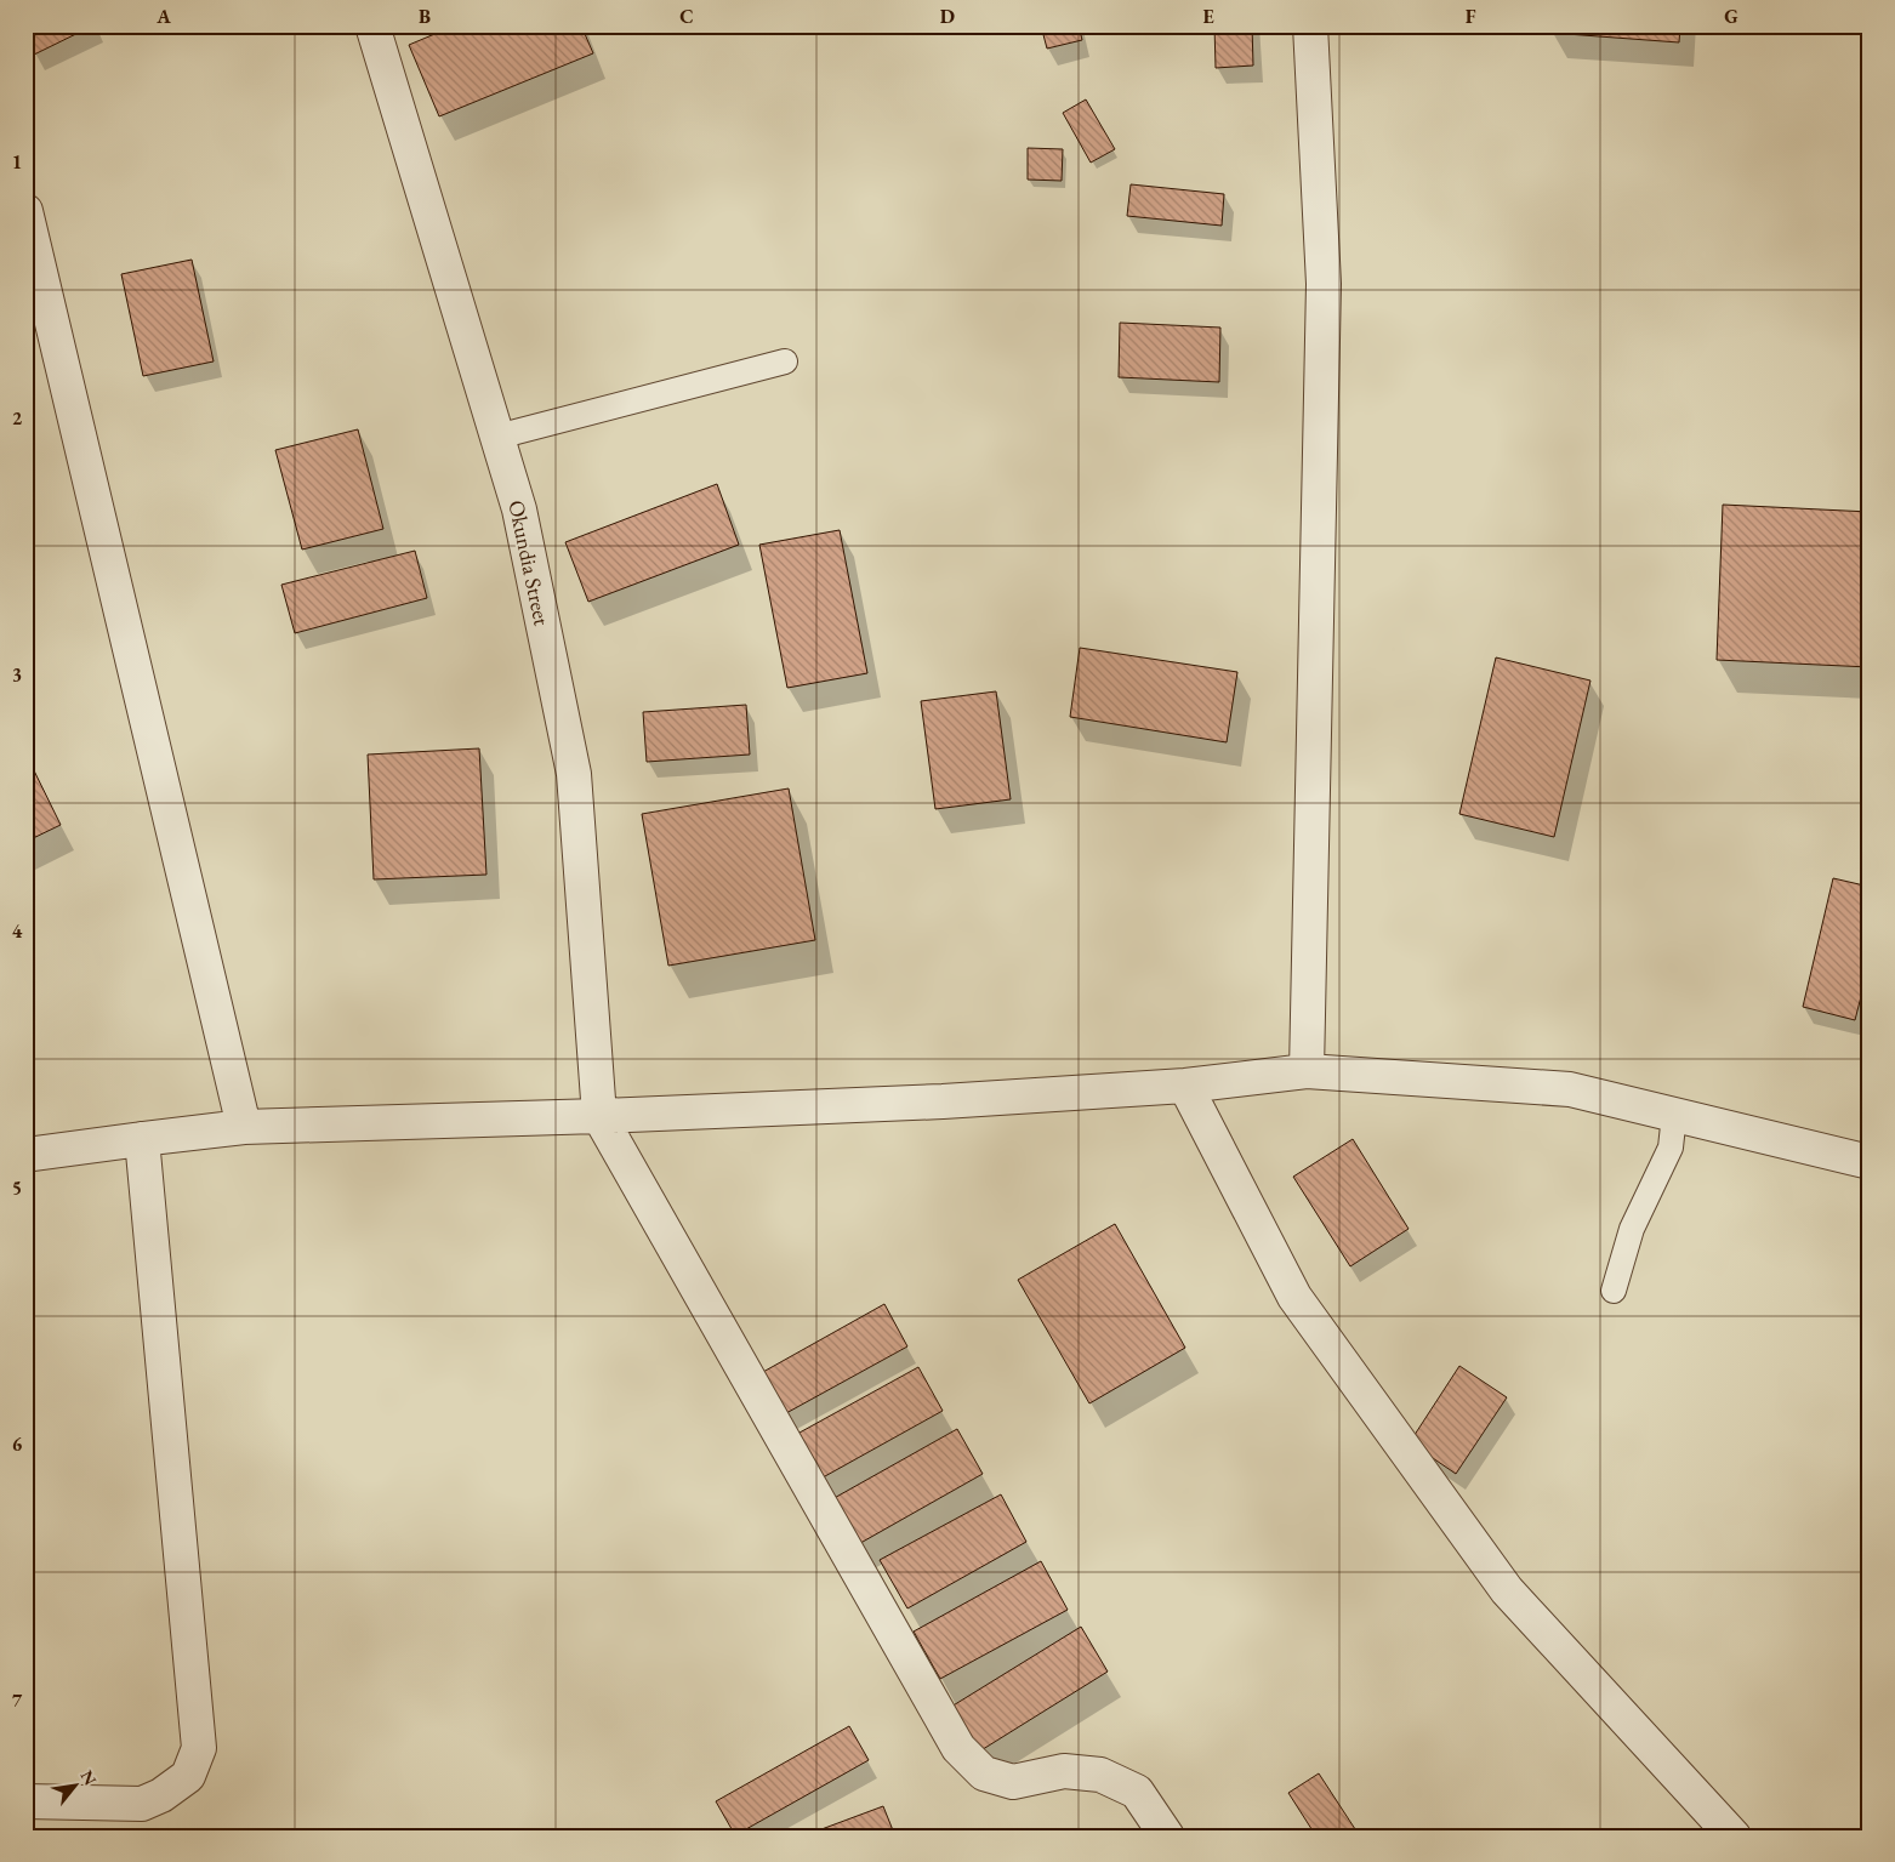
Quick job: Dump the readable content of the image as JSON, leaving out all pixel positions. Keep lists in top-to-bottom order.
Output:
{
  "streets": {
    "street": ["Okundia Street"]
  },
  "north": "top right",
  "grid": {
    "columns": [
      "A",
      "B",
      "C",
      "D",
      "E",
      "F",
      "G"
    ],
    "rows": [
      "1",
      "2",
      "3",
      "4",
      "5",
      "6",
      "7"
    ]
  }
}
